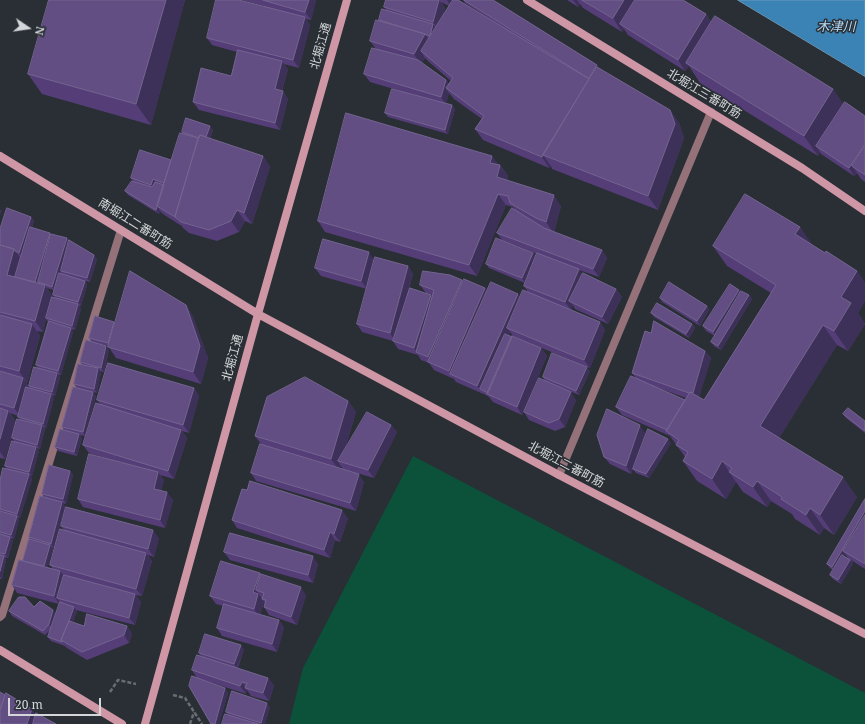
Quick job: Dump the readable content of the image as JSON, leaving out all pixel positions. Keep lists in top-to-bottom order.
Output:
{
  "streets": {
    "street": [
      "北堀江通",
      "北堀江三番町筋",
      "南堀江二番町筋",
      "北堀江二番町筋"
    ]
  },
  "crossings": [
    ["北堀江通", "南堀江二番町筋"],
    ["北堀江通", "北堀江二番町筋"],
    ["南堀江二番町筋", "北堀江二番町筋"]
  ],
  "water": ["木津川"],
  "scale_bar": "20 m",
  "north": "right"
}
